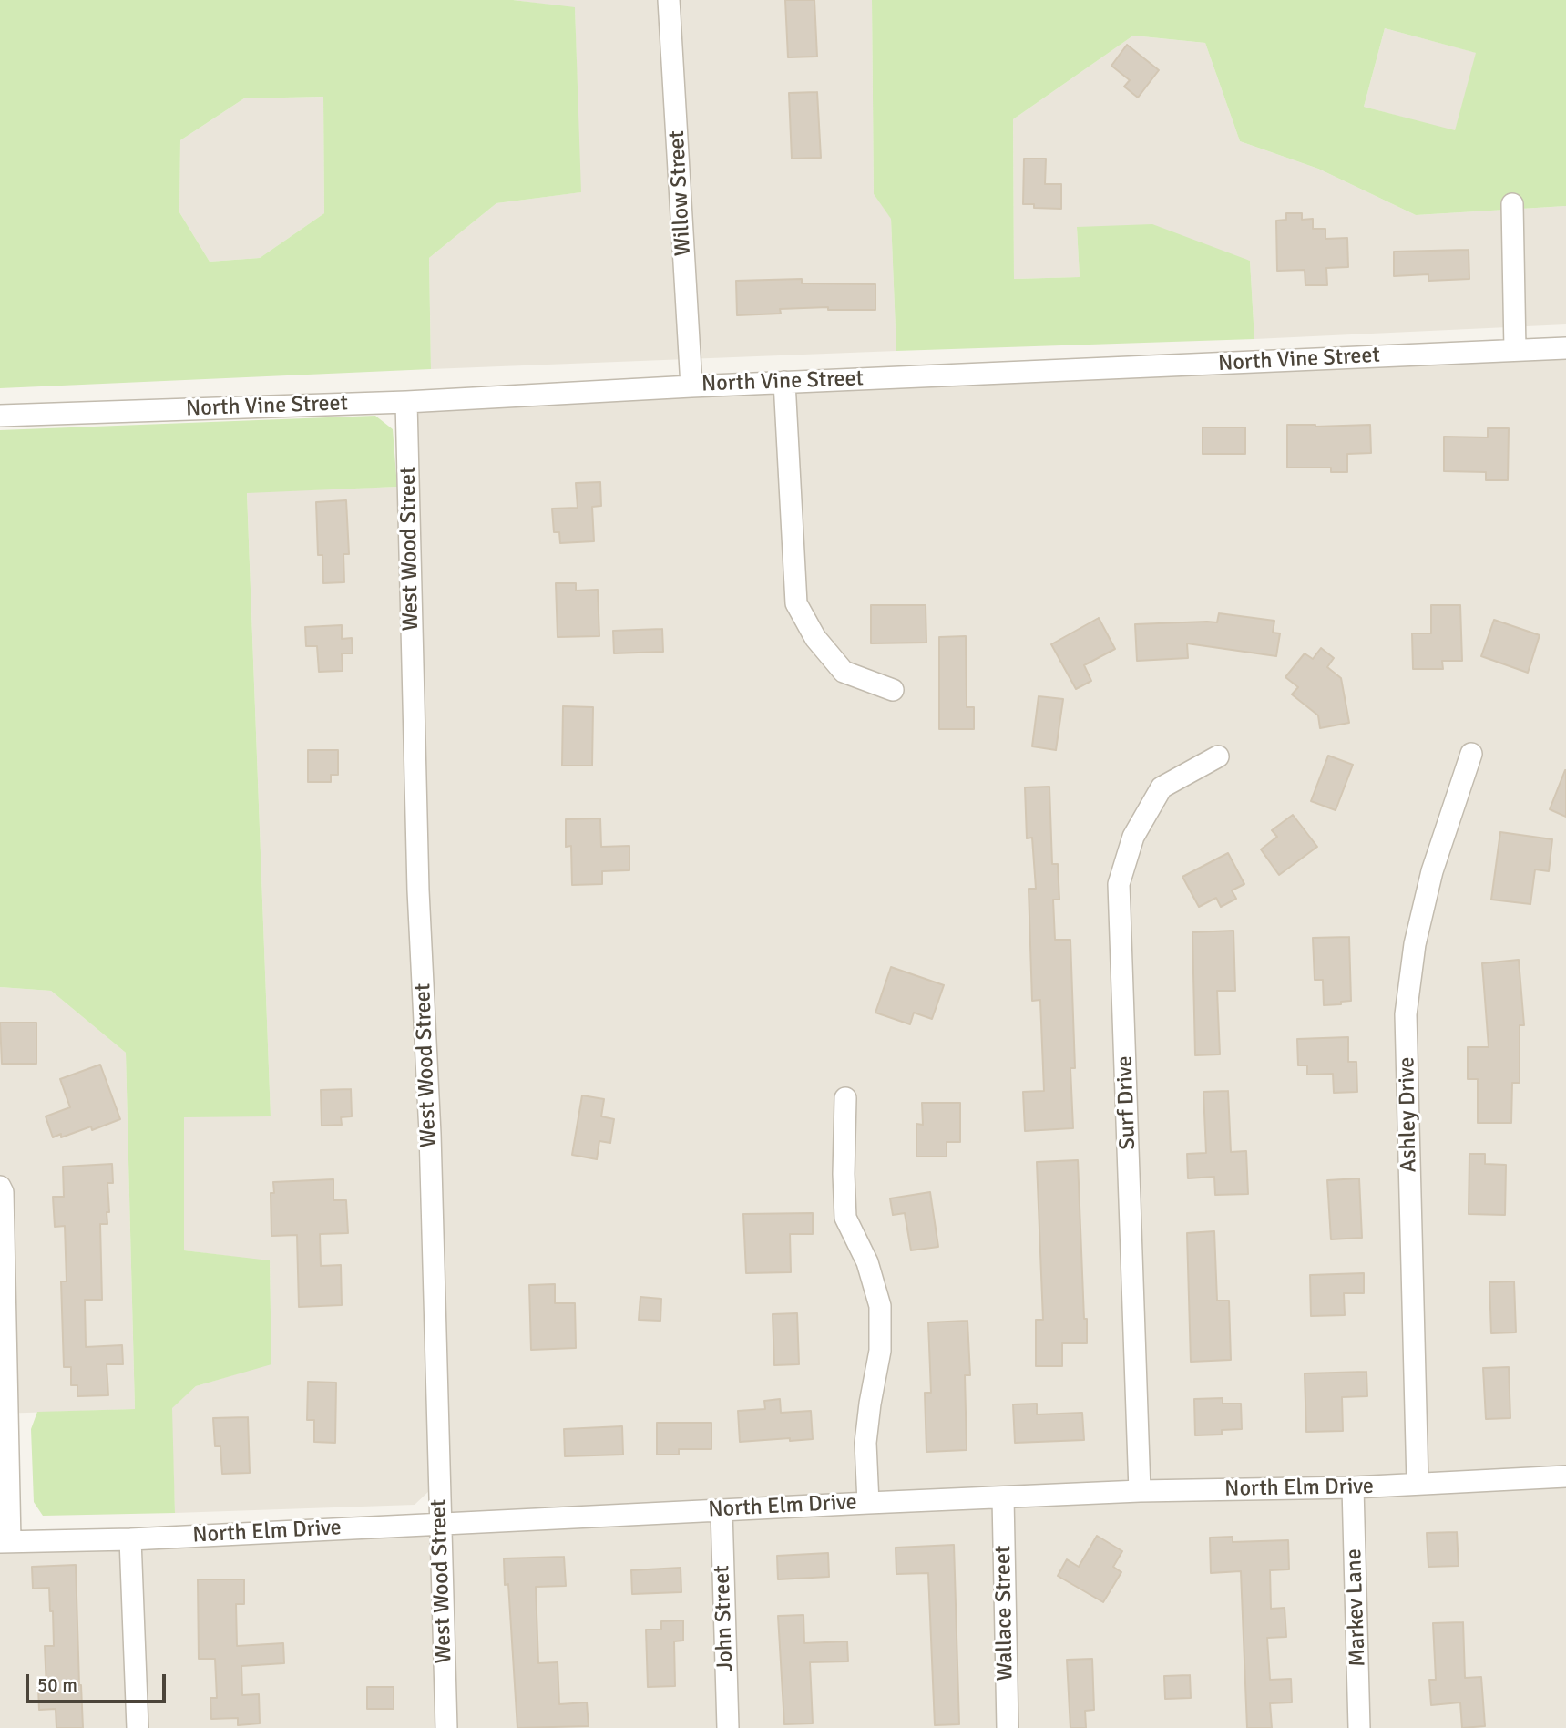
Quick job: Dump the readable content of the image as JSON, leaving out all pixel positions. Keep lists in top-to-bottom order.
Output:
{
  "streets": {
    "street": [
      "Willow Street",
      "North Vine Street",
      "West Wood Street",
      "Surf Drive",
      "Ashley Drive",
      "North Elm Drive",
      "Markev Lane",
      "Wallace Street",
      "John Street"
    ]
  },
  "crossings": [
    ["Willow Street", "North Vine Street"],
    ["North Vine Street", "West Wood Street"],
    ["West Wood Street", "North Elm Drive"],
    ["Surf Drive", "North Elm Drive"],
    ["Ashley Drive", "North Elm Drive"],
    ["North Elm Drive", "Markev Lane"],
    ["North Elm Drive", "Wallace Street"],
    ["North Elm Drive", "John Street"]
  ],
  "scale_bar": "50 m"
}
